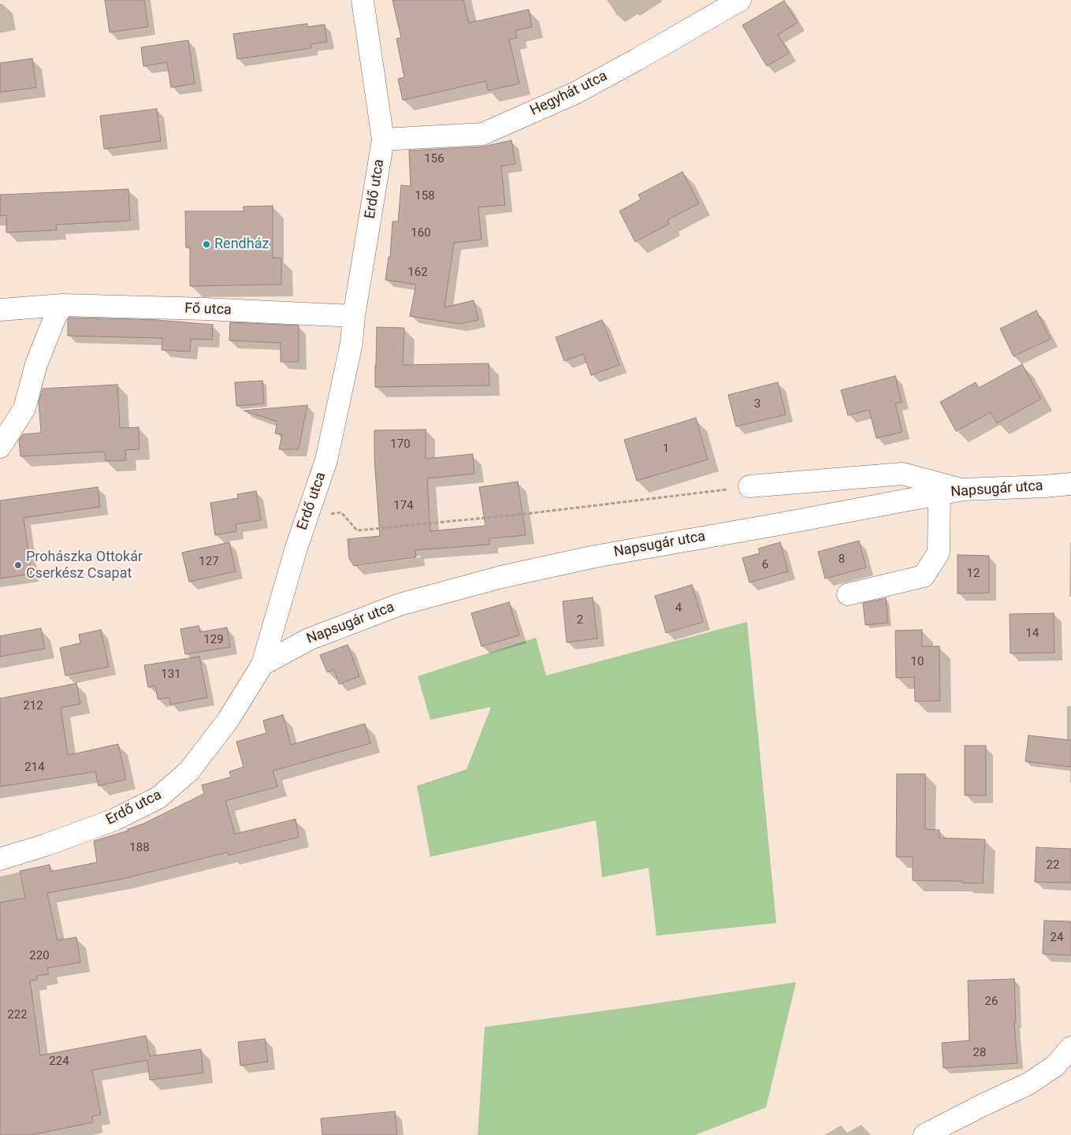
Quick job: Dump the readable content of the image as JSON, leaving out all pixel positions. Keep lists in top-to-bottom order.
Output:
{
  "streets": {
    "street": [
      "Hegyhát utca",
      "Erdő utca",
      "Fő utca",
      "Napsugár utca"
    ]
  },
  "crossings": [
    ["Hegyhát utca", "Erdő utca"],
    ["Erdő utca", "Fő utca"],
    ["Erdő utca", "Napsugár utca"]
  ],
  "places": ["Rendház", "Prohászka Ottokár Cserkész Csapat"],
  "house_numbers": [
    "156",
    "158",
    "160",
    "162",
    "3",
    "170",
    "1",
    "174",
    "8",
    "127",
    "6",
    "12",
    "4",
    "2",
    "14",
    "129",
    "10",
    "131",
    "212",
    "214",
    "188",
    "22",
    "24",
    "220",
    "26",
    "222",
    "28",
    "224"
  ]
}
